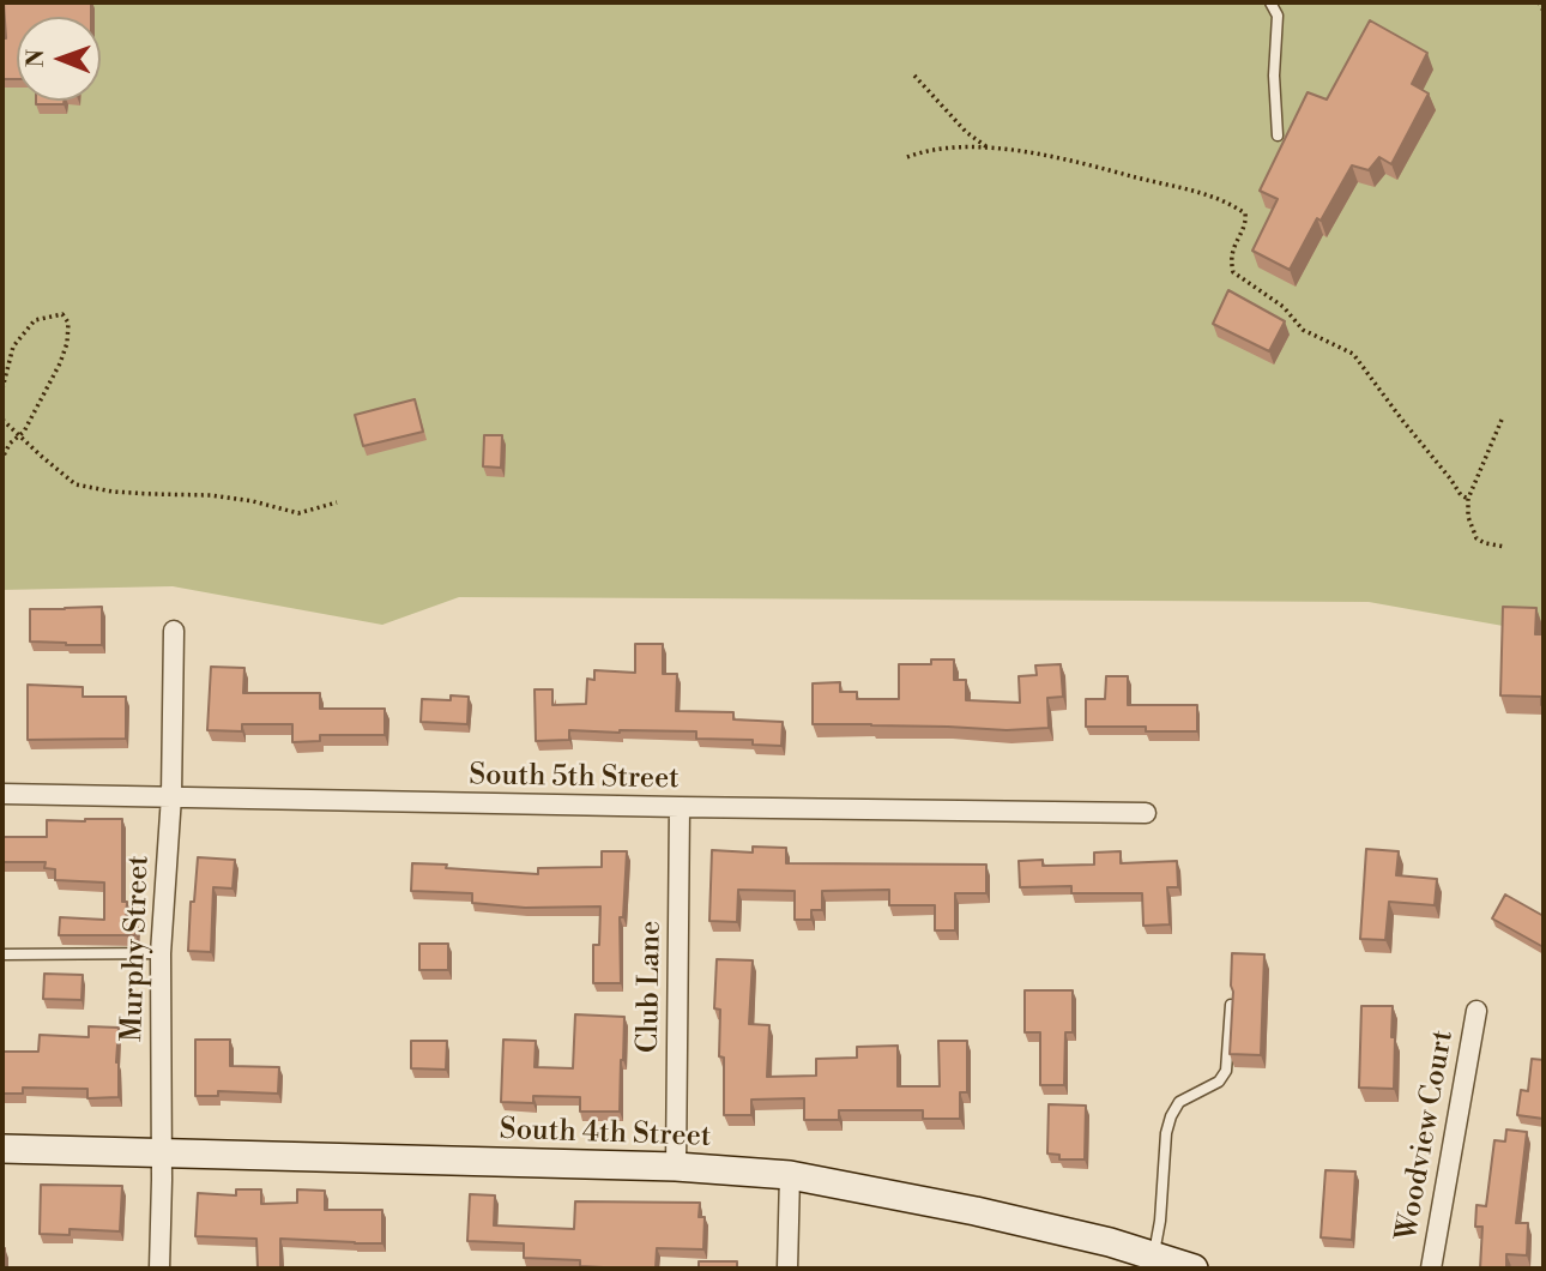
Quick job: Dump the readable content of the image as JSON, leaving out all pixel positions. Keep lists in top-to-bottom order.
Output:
{
  "streets": {
    "main road": ["South 4th Street"],
    "street": [
      "South 5th Street",
      "Murphy Street",
      "Club Lane",
      "Woodview Court"
    ]
  },
  "crossings": [
    ["South 5th Street", "Murphy Street"],
    ["South 5th Street", "Club Lane"],
    ["Murphy Street", "South 4th Street"],
    ["Club Lane", "South 4th Street"]
  ],
  "north": "left"
}
